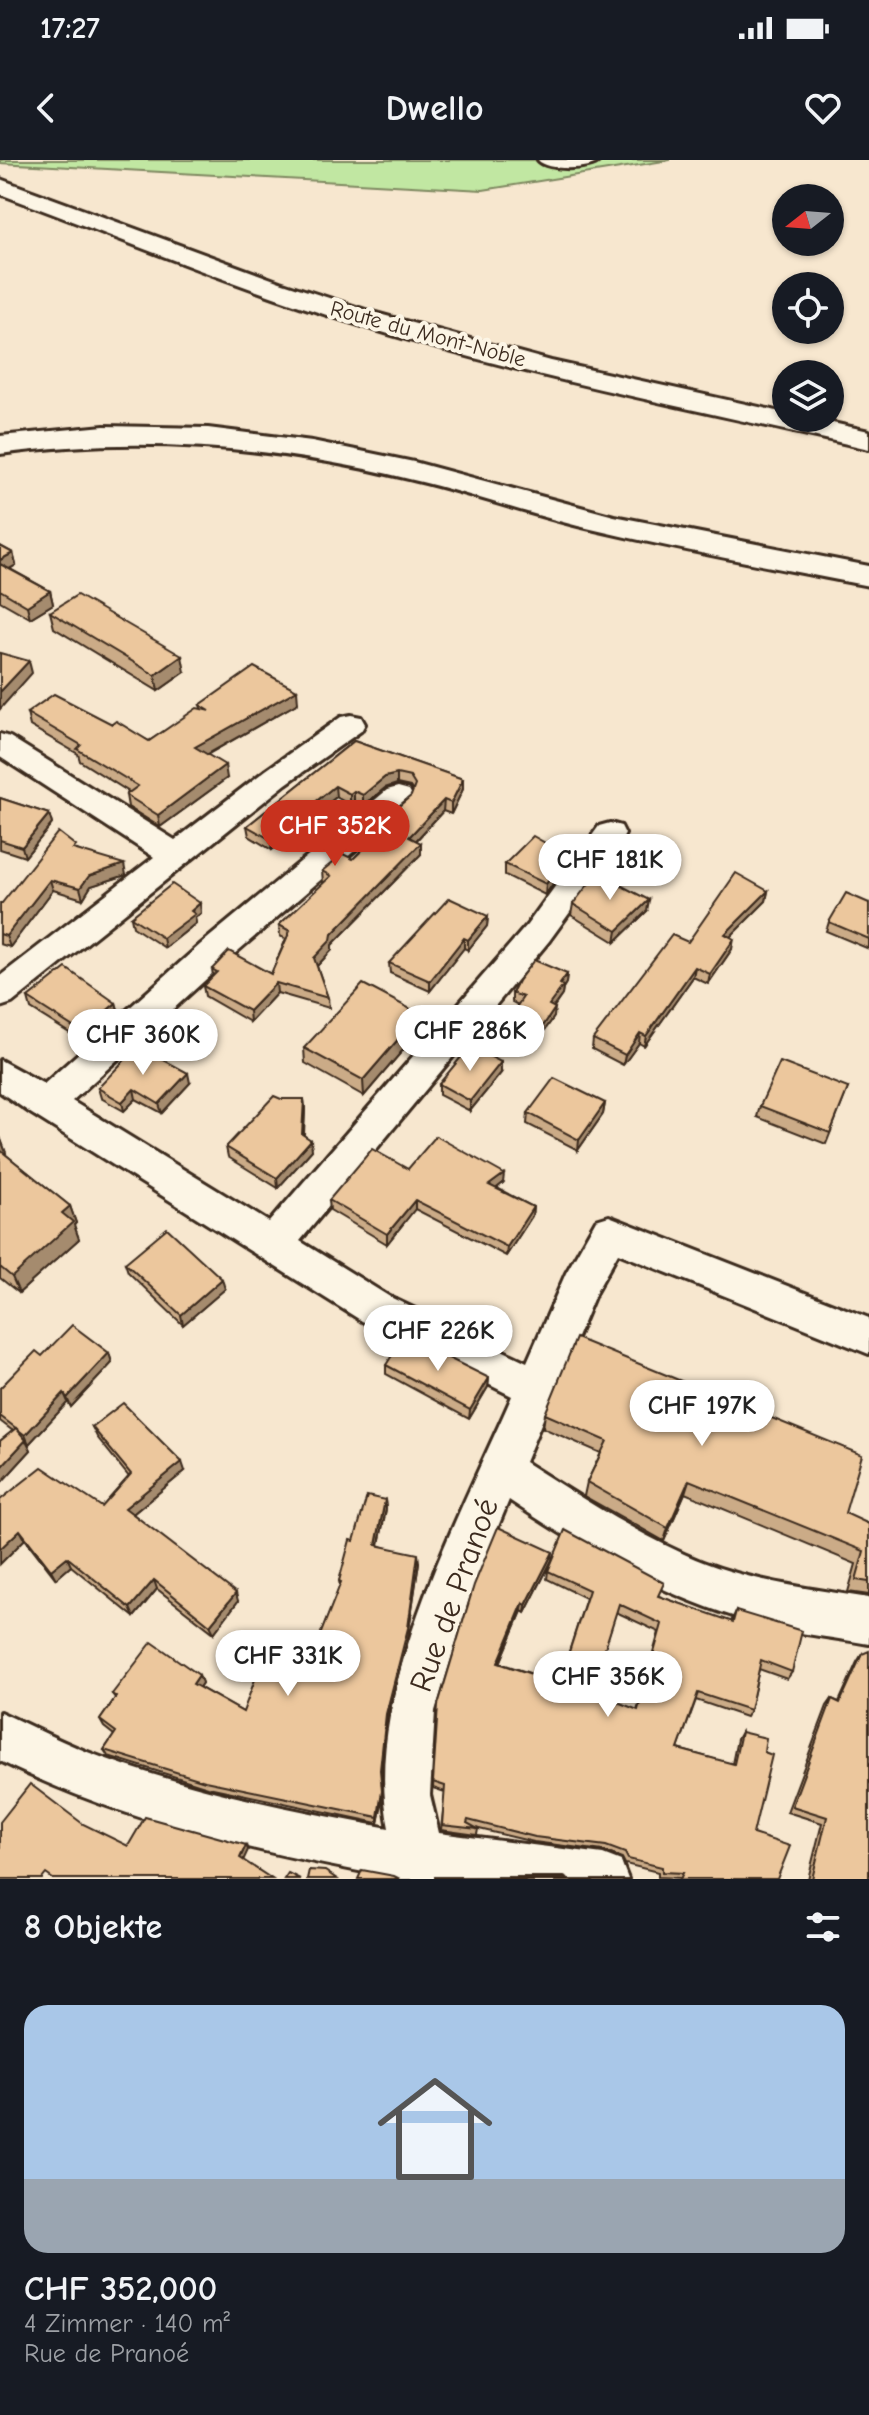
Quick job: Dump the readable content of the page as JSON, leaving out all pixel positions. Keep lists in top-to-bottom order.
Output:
{
  "streets": {
    "street": ["Route du Mont-Noble", "Rue de Pranoé"]
  },
  "north": "left",
  "page": {
    "status": "17:27",
    "header": "Dwello",
    "price": [
      "CHF 352K",
      "CHF 181K",
      "CHF 286K",
      "CHF 360K",
      "CHF 226K",
      "CHF 197K",
      "CHF 331K",
      "CHF 356K"
    ],
    "heading": "8 Objekte",
    "list": [
      {
        "name": "CHF 352,000",
        "note": "4 Zimmer · 140 m² · Rue de Pranoé"
      }
    ]
  }
}
